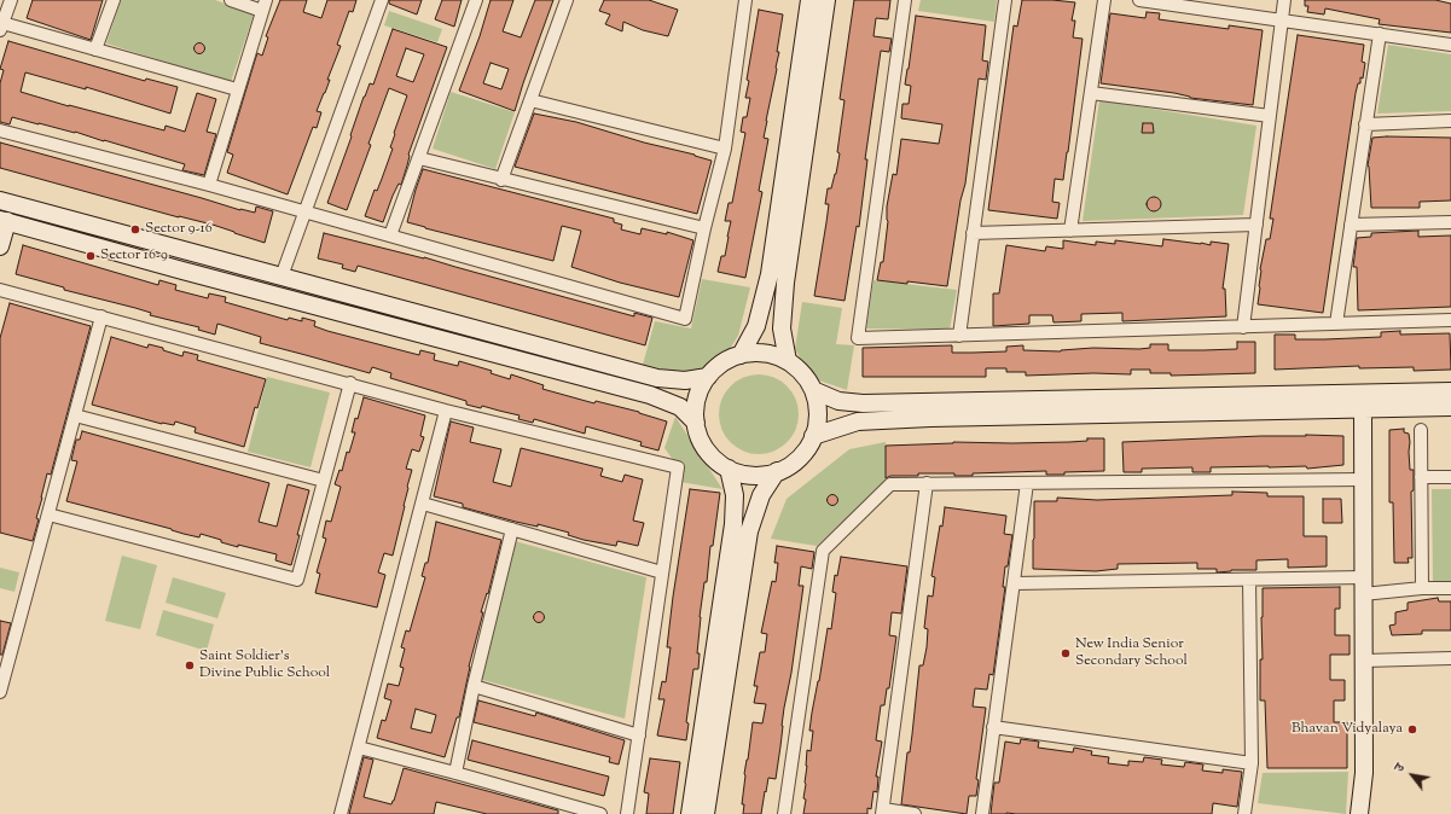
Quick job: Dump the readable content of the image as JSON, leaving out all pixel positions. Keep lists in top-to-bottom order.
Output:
{
  "places": [
    "Sector 9-16",
    "Sector 16-9",
    "New India Senior Secondary School",
    "Saint Soldier’s Divine Public School",
    "Bhavan Vidyalaya"
  ],
  "north": "top left"
}
